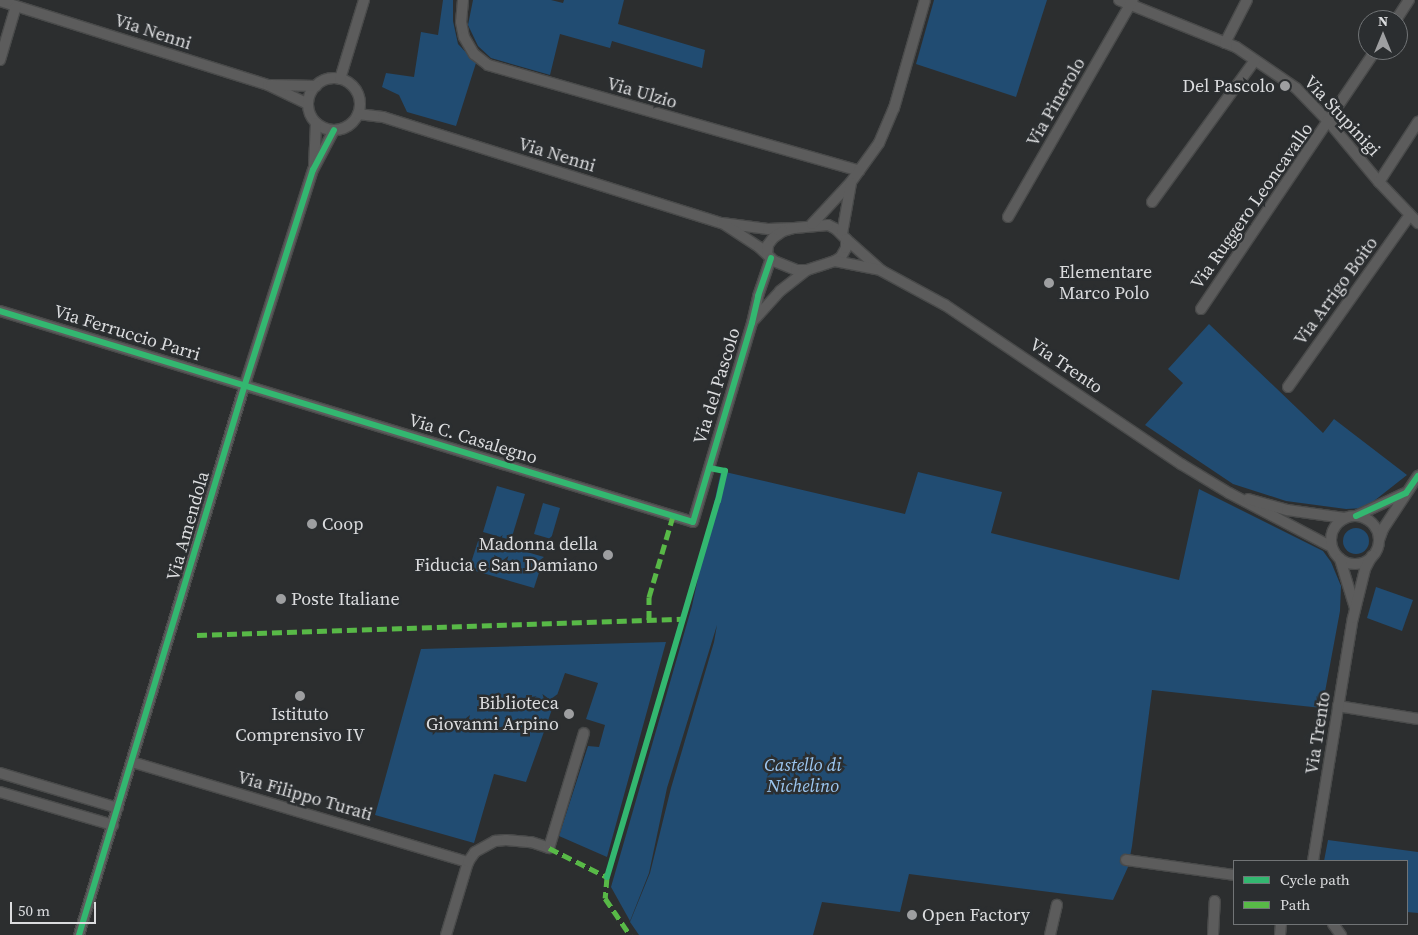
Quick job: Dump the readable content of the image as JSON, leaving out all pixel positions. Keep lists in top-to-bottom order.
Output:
{
  "streets": {
    "street": [
      "Via Nenni",
      "Via Ulzio",
      "Via Pinerolo",
      "Via Stupinigi",
      "Via Ruggero Leoncavallo",
      "Via Arrigo Boito",
      "Via Ferruccio Parri",
      "Via Trento",
      "Via del Pascolo",
      "Via C. Casalegno",
      "Via Amendola",
      "Via Filippo Turati"
    ]
  },
  "crossings": [
    ["Via Nenni", "Via Trento"],
    ["Via Nenni", "Via del Pascolo"],
    ["Via Nenni", "Via Amendola"],
    ["Via Pinerolo", "Via Stupinigi"],
    ["Via Stupinigi", "Via Ruggero Leoncavallo"],
    ["Via Stupinigi", "Via Arrigo Boito"],
    ["Via Ferruccio Parri", "Via C. Casalegno"],
    ["Via Ferruccio Parri", "Via Amendola"],
    ["Via Trento", "Via del Pascolo"],
    ["Via del Pascolo", "Via C. Casalegno"],
    ["Via C. Casalegno", "Via Amendola"],
    ["Via Amendola", "Via Filippo Turati"]
  ],
  "parks": ["Castello di Nichelino"],
  "places": [
    "Del Pascolo",
    "Elementare Marco Polo",
    "Coop",
    "Madonna della Fiducia e San Damiano",
    "Poste Italiane",
    "Istituto Comprensivo IV",
    "Biblioteca Giovanni Arpino",
    "Open Factory"
  ],
  "legend": ["Cycle path", "Path"],
  "scale_bar": "50 m",
  "north": "top"
}
